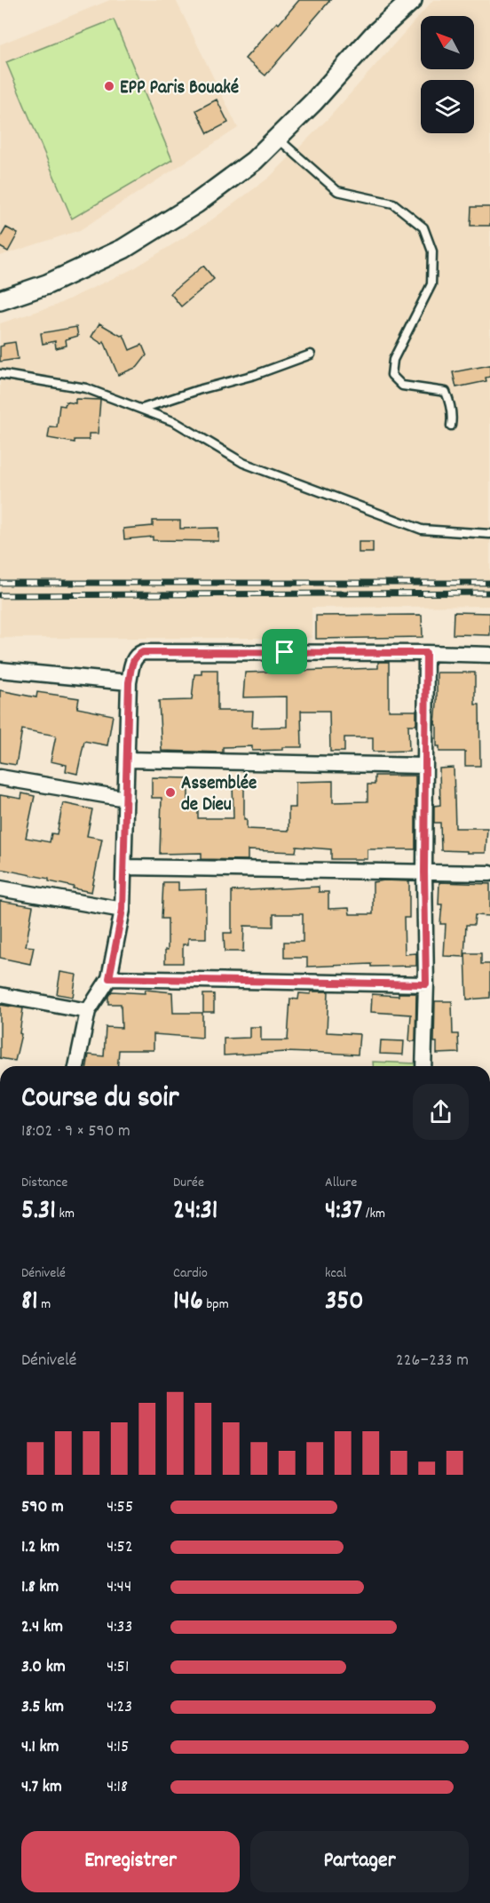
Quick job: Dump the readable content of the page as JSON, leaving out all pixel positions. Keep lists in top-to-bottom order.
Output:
{
  "places": ["EPP Paris Bouaké", "Assemblée de Dieu"],
  "north": "top left",
  "page": {
    "heading": ["Course du soir", "18:02 · 9 × 590 m"],
    "stats": [
      ["Distance", "5.31 km"],
      ["Durée", "24:31"],
      ["Allure", "4:37 /km"],
      ["Dénivelé", "81 m"],
      ["Cardio", "146 bpm"],
      ["kcal", "350"]
    ],
    "chart": ["Dénivelé", "226–233 m"],
    "list": [
      {
        "name": "590 m",
        "note": "4:55"
      },
      {
        "name": "1.2 km",
        "note": "4:52"
      },
      {
        "name": "1.8 km",
        "note": "4:44"
      },
      {
        "name": "2.4 km",
        "note": "4:33"
      },
      {
        "name": "3.0 km",
        "note": "4:51"
      },
      {
        "name": "3.5 km",
        "note": "4:23"
      },
      {
        "name": "4.1 km",
        "note": "4:15"
      },
      {
        "name": "4.7 km",
        "note": "4:18"
      }
    ],
    "buttons": ["Enregistrer", "Partager"]
  }
}
